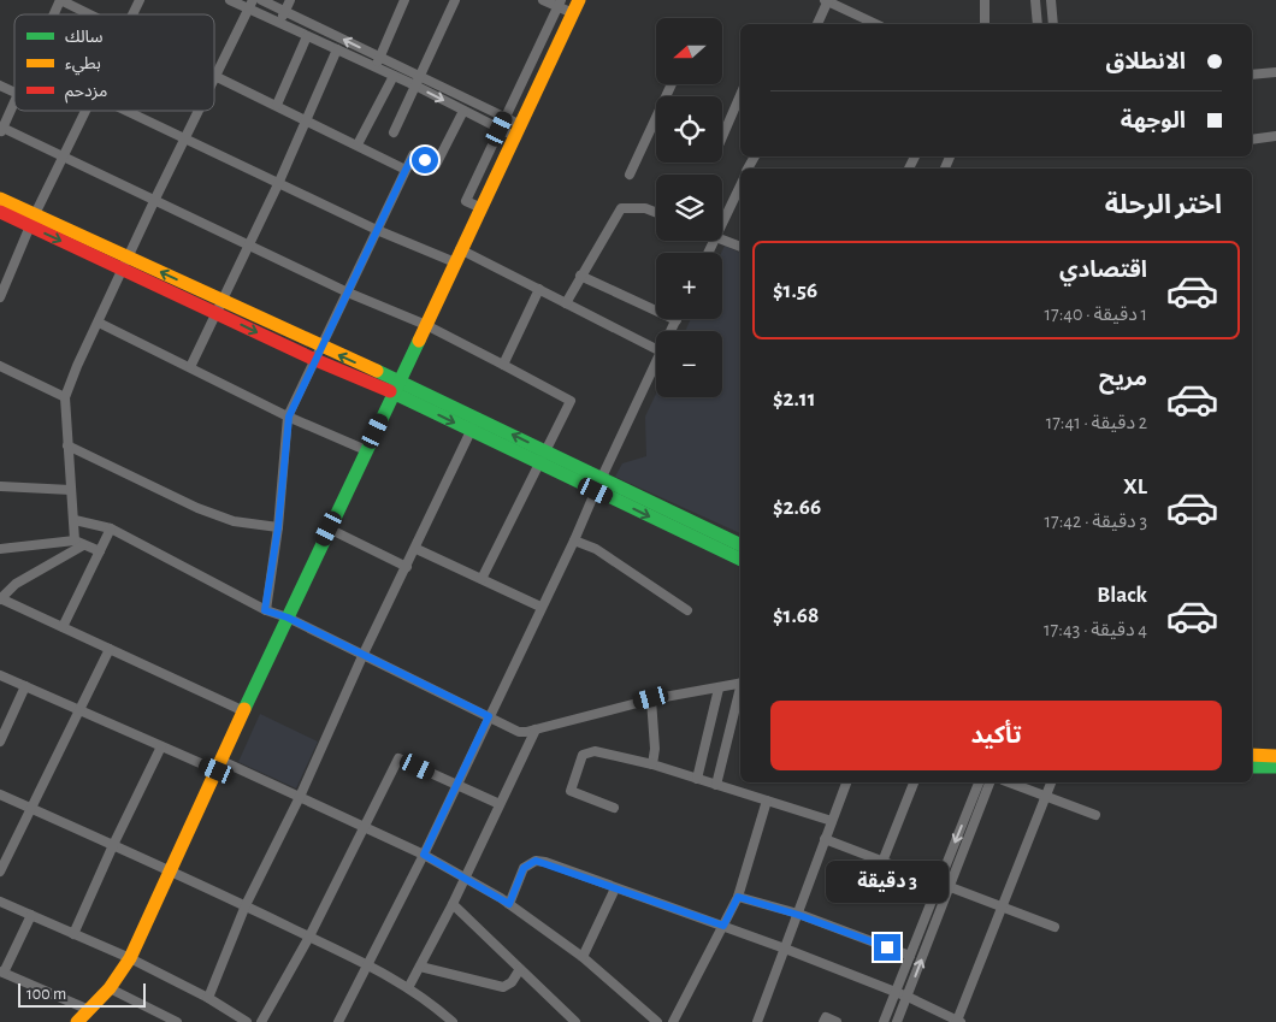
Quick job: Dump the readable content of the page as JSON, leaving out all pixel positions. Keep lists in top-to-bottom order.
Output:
{
  "legend": ["سالك", "بطيء", "مزدحم"],
  "scale_bar": "100 m",
  "north": "left",
  "page": {
    "map_buttons": ["+", "−"],
    "banner": ["الانطلاق", "الوجهة"],
    "heading": "اختر الرحلة",
    "list": [
      {
        "name": "اقتصادي",
        "note": "1 دقيقة · 17:40",
        "value": "$1.56"
      },
      {
        "name": "مريح",
        "note": "2 دقيقة · 17:41",
        "value": "$2.11"
      },
      {
        "name": "XL",
        "note": "3 دقيقة · 17:42",
        "value": "$2.66"
      },
      {
        "name": "Black",
        "note": "4 دقيقة · 17:43",
        "value": "$1.68"
      }
    ],
    "buttons": "تأكيد",
    "bubble": "3 دقيقة",
    "scale": "100 m"
  }
}
